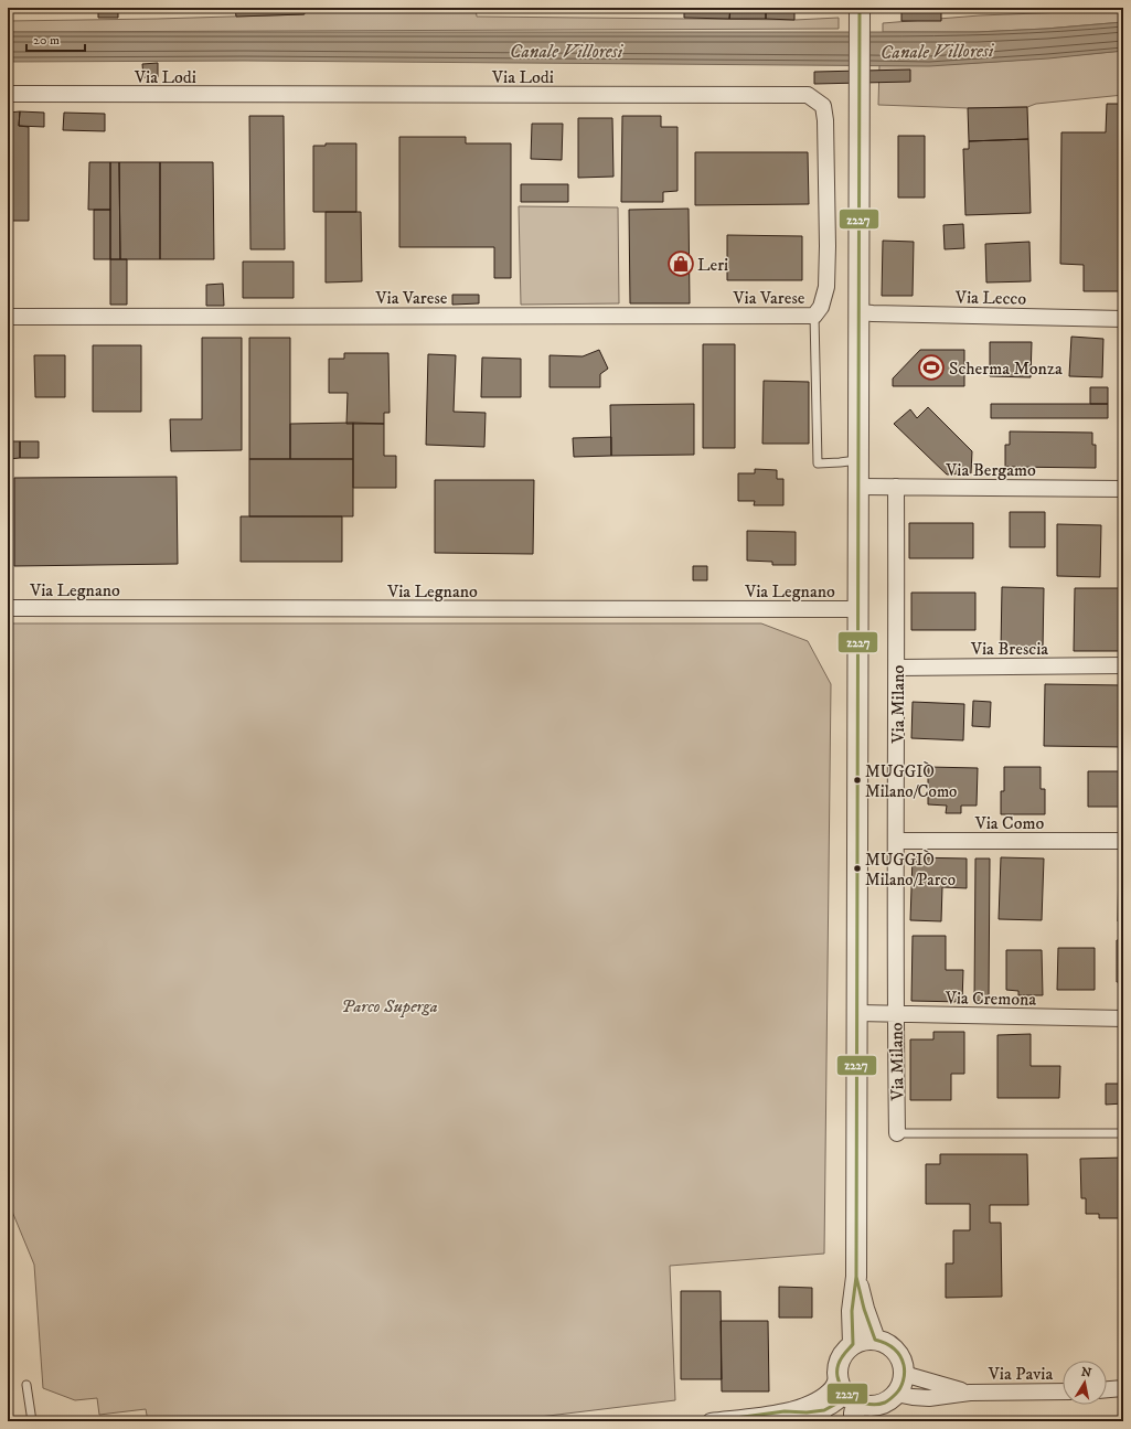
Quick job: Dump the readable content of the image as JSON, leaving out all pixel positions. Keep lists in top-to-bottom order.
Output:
{
  "streets": {
    "street": [
      "Via Lodi",
      "Via Varese",
      "Via Lecco",
      "Via Bergamo",
      "Via Legnano",
      "Via Brescia",
      "Via Milano",
      "Via Como",
      "Via Cremona",
      "Via Pavia"
    ]
  },
  "crossings": [
    ["Via Lodi", "Via Varese"],
    ["Via Bergamo", "Via Milano"],
    ["Via Brescia", "Via Milano"],
    ["Via Milano", "Via Como"],
    ["Via Milano", "Via Cremona"]
  ],
  "water": ["Canale Villoresi"],
  "parks": ["Parco Superga"],
  "places": {
    "shop": ["Leri"],
    "sports": ["Scherma Monza"],
    "other": ["MUGGIÒ Milano/Como", "MUGGIÒ Milano/Parco"]
  },
  "lines": ["transit line z227"],
  "scale_bar": "20 m",
  "north": "top"
}
